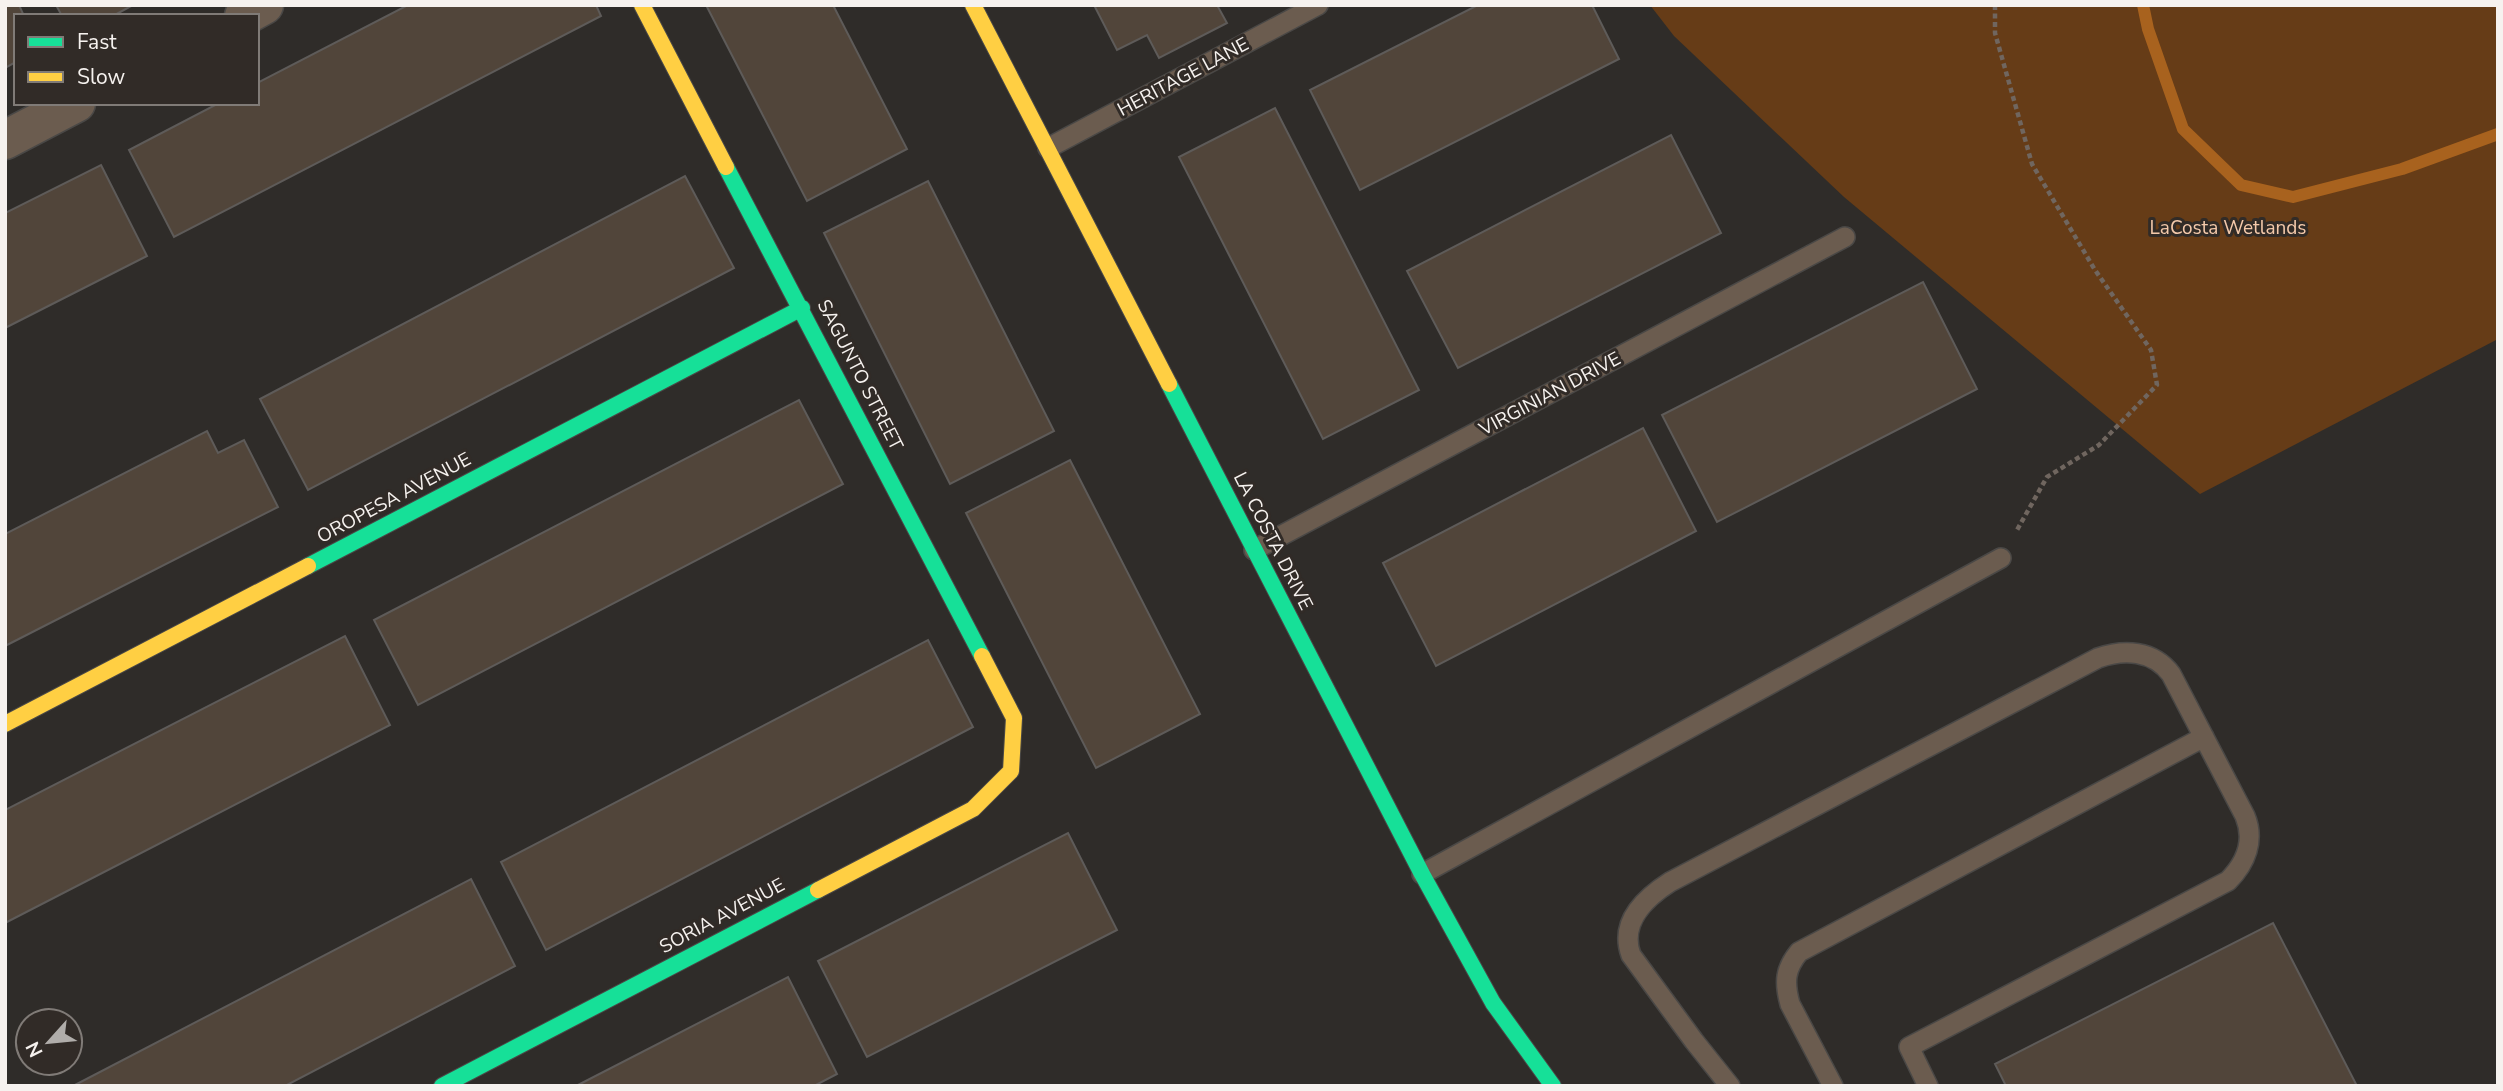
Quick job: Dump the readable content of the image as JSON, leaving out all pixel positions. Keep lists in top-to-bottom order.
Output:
{
  "streets": {
    "street": [
      "SAGUNTO STREET",
      "OROPESA AVENUE",
      "LA COSTA DRIVE",
      "SORIA AVENUE"
    ],
    "lane": ["HERITAGE LANE", "VIRGINIAN DRIVE"]
  },
  "crossings": [
    ["HERITAGE LANE", "LA COSTA DRIVE"],
    ["SAGUNTO STREET", "OROPESA AVENUE"],
    ["SAGUNTO STREET", "SORIA AVENUE"],
    ["VIRGINIAN DRIVE", "LA COSTA DRIVE"]
  ],
  "parks": ["LaCosta Wetlands"],
  "legend": ["Fast", "Slow"],
  "north": "bottom left"
}
